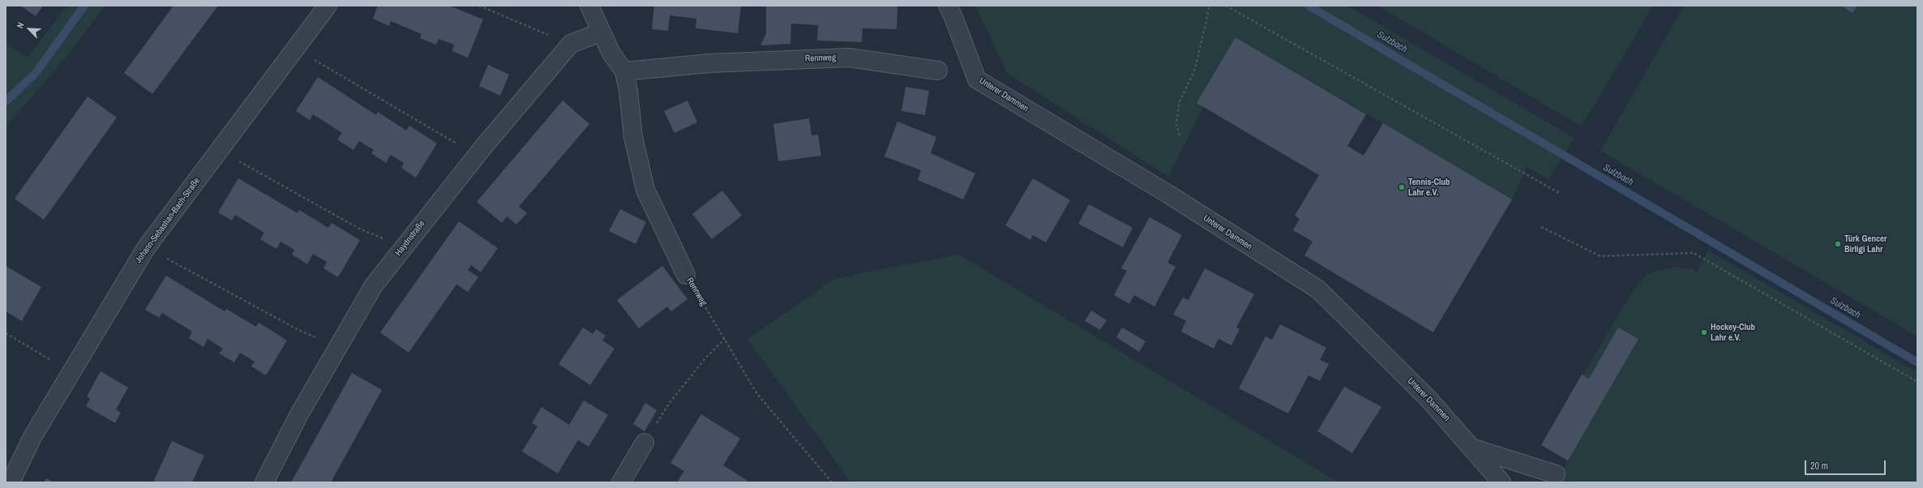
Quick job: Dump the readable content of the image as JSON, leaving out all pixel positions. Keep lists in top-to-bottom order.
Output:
{
  "streets": {
    "street": [
      "Rennweg",
      "Unterer Dammen",
      "Johann-Sebastian-Bach-Straße",
      "Haydnstraße"
    ]
  },
  "crossings": [
    ["Rennweg", "Haydnstraße"]
  ],
  "water": ["Sulzbach"],
  "places": ["Tennis-Club Lahr e.V.", "Türk Gencer Birligi Lahr", "Hockey-Club Lahr e.V."],
  "scale_bar": "20 m",
  "north": "top left"
}
